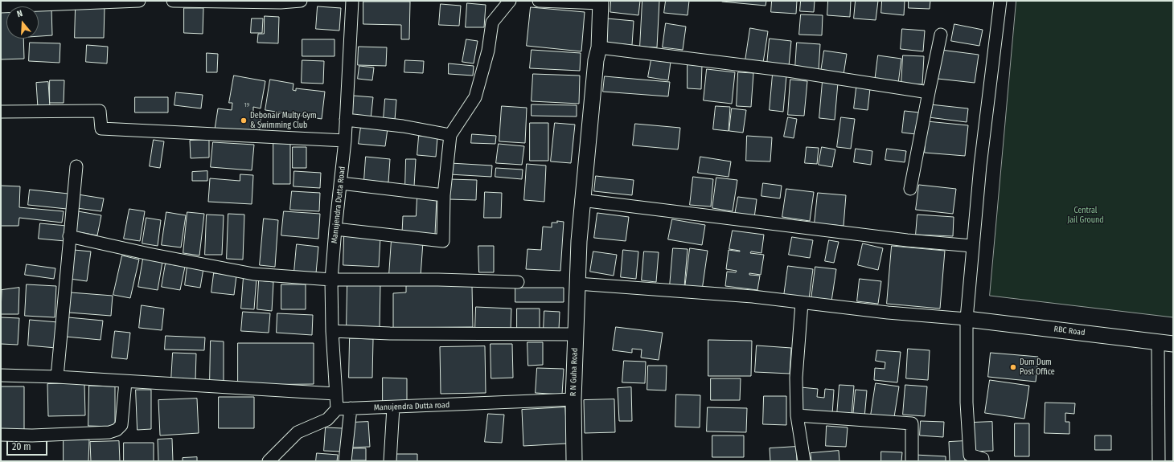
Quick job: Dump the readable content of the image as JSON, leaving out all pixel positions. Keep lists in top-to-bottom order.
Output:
{
  "streets": {
    "street": [
      "Manujendra Dutta Road",
      "RBC Road",
      "R N Guha Road",
      "Manujendra Dutta road"
    ]
  },
  "crossings": [
    ["Manujendra Dutta Road", "Manujendra Dutta road"],
    ["R N Guha Road", "Manujendra Dutta road"]
  ],
  "parks": ["Central Jail Ground"],
  "places": ["Debonair Multy Gym & Swimming Club", "Dum Dum Post Office"],
  "house_numbers": ["19"],
  "scale_bar": "20 m",
  "north": "top"
}
